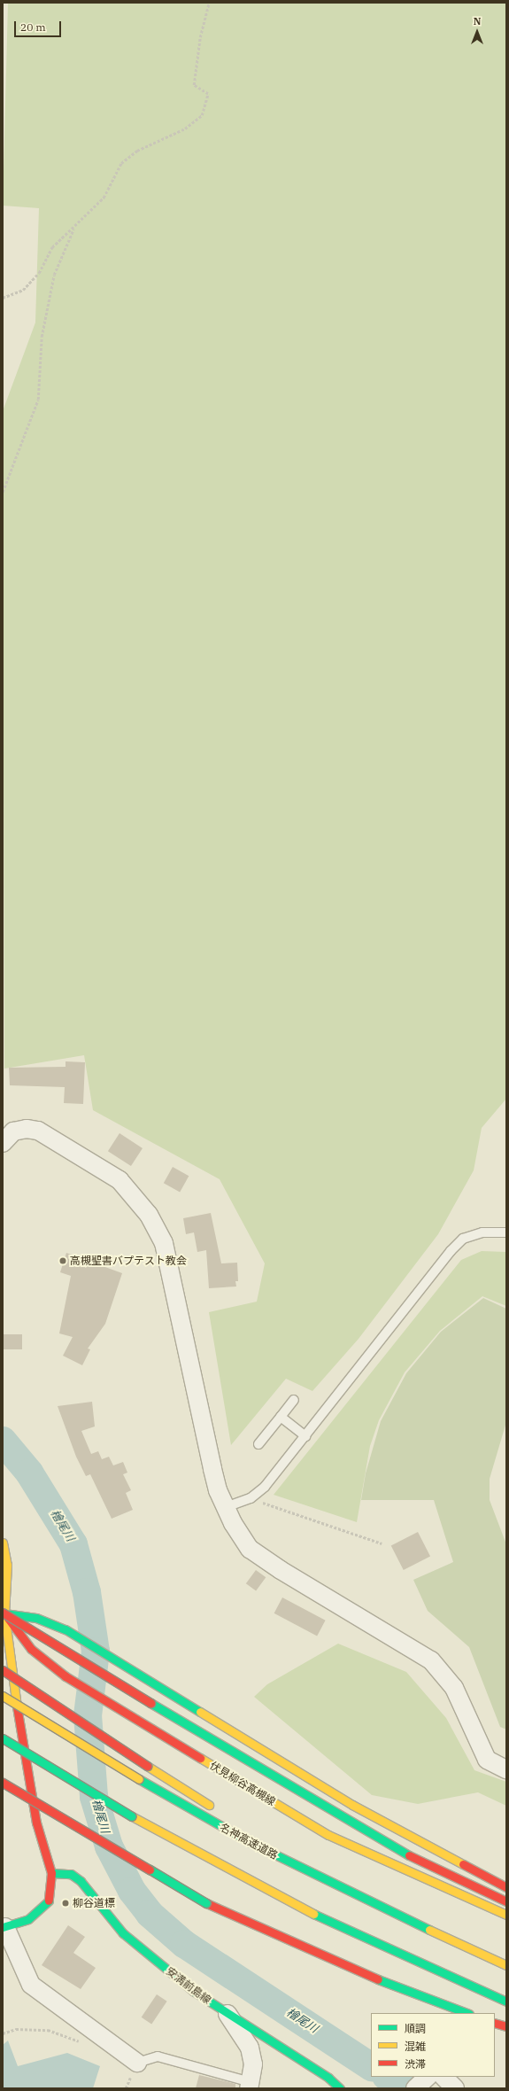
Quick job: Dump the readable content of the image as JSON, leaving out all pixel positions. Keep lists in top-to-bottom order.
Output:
{
  "streets": {
    "main road": ["伏見柳谷高槻線", "名神高速道路", "安満前島線"]
  },
  "water": ["檜尾川"],
  "places": ["高槻聖書バプテスト教会", "柳谷道標"],
  "legend": ["順調", "混雑", "渋滞"],
  "scale_bar": "20 m",
  "north": "top"
}
